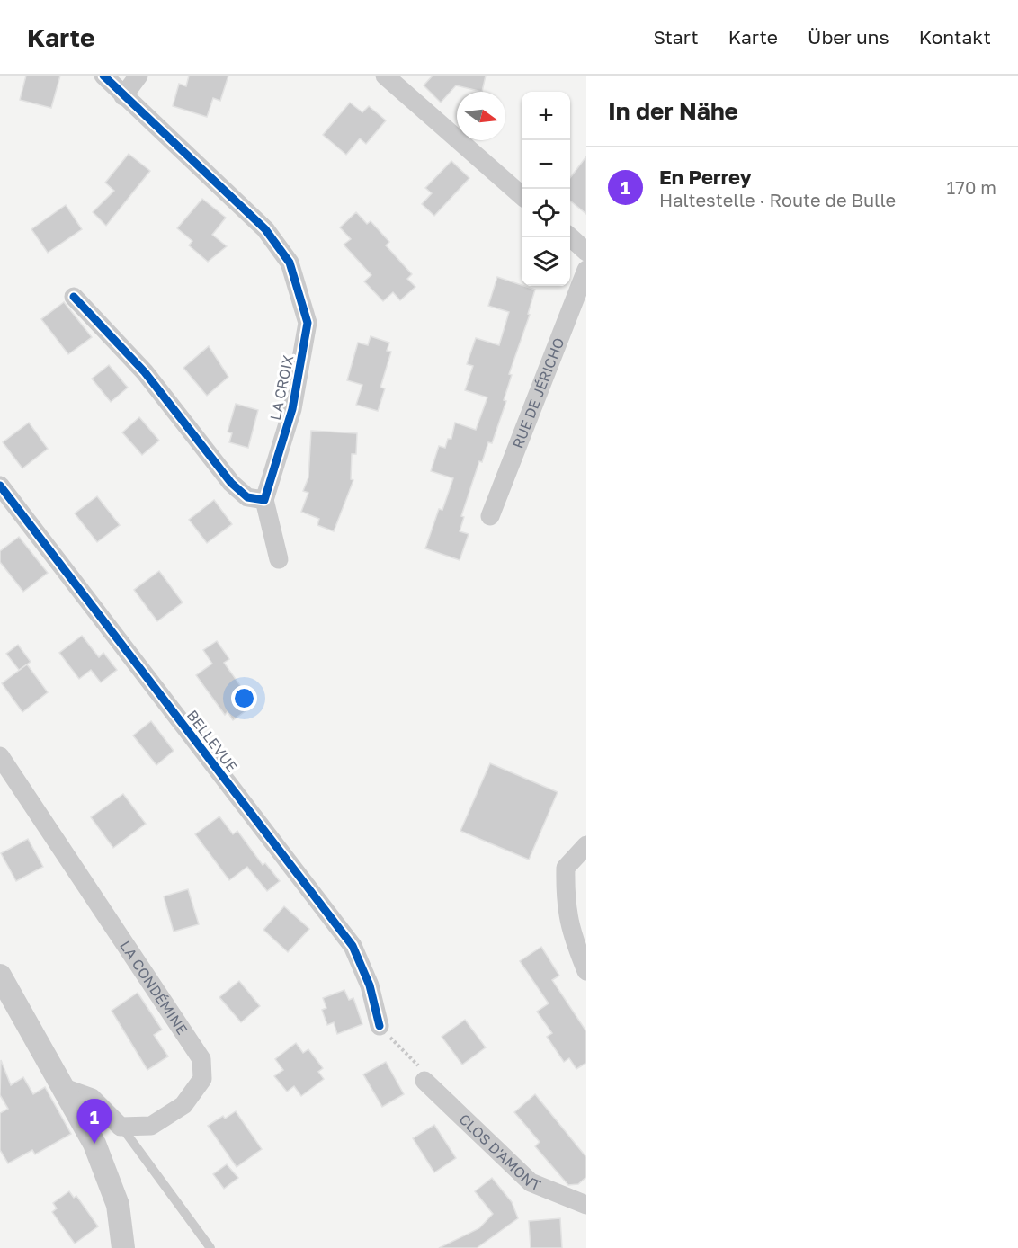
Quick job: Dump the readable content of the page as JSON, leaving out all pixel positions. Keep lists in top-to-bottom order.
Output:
{
  "streets": {
    "street": [
      "LA CROIX",
      "RUE DE JÉRICHO",
      "BELLEVUE",
      "LA CONDÉMINE",
      "CLOS D'AMONT"
    ]
  },
  "north": "right",
  "page": {
    "header": "Karte",
    "nav": [
      "Start",
      "Karte",
      "Über uns",
      "Kontakt"
    ],
    "heading": "In der Nähe",
    "map_buttons": ["+", "−"],
    "list": [
      {
        "mark": "1",
        "name": "En Perrey",
        "note": "Haltestelle · Route de Bulle",
        "value": "170 m"
      }
    ],
    "pins": "1"
  }
}
